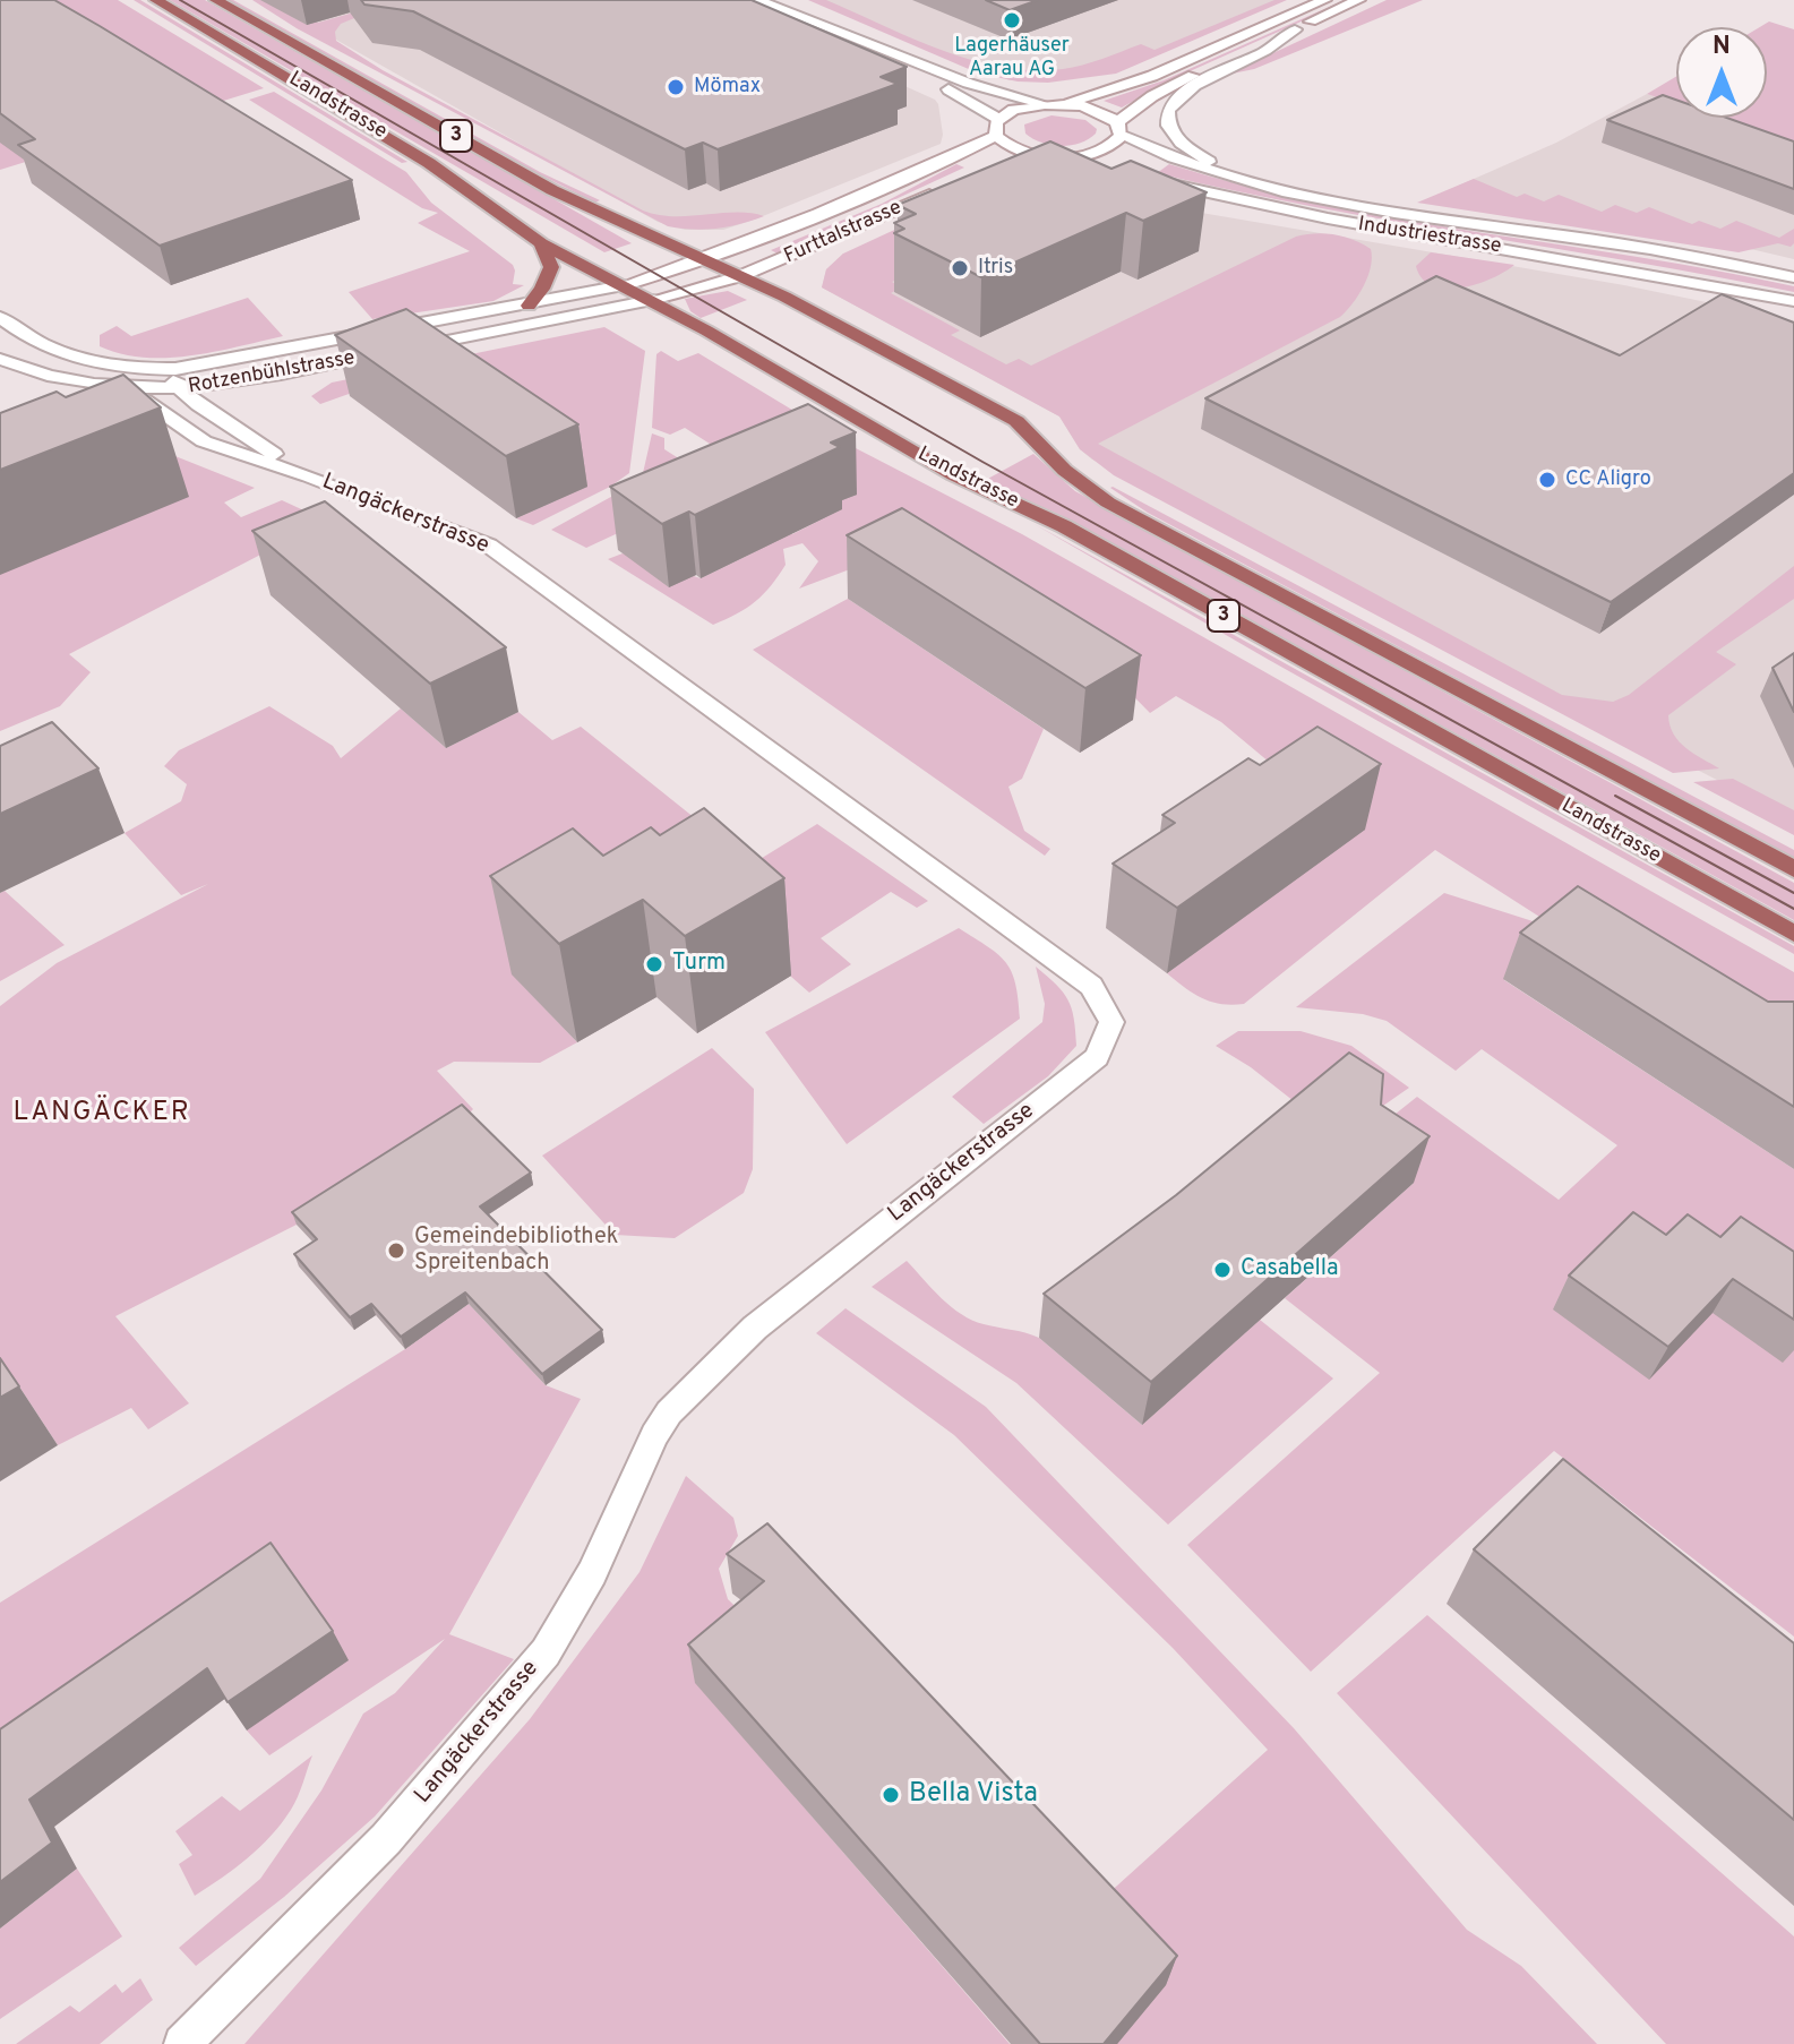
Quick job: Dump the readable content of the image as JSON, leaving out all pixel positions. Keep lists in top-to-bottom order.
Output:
{
  "streets": {
    "main road": ["Landstrasse", "3"],
    "street": [
      "Furttalstrasse",
      "Industriestrasse",
      "Rotzenbühlstrasse",
      "Langäckerstrasse"
    ]
  },
  "crossings": [
    ["Landstrasse", "Furttalstrasse"],
    ["Landstrasse", "Rotzenbühlstrasse"],
    ["Furttalstrasse", "Rotzenbühlstrasse"],
    ["Rotzenbühlstrasse", "Langäckerstrasse"]
  ],
  "districts": ["LANGÄCKER"],
  "places": [
    "Lagerhäuser Aarau AG",
    "Mömax",
    "Itris",
    "CC Aligro",
    "Turm",
    "Gemeindebibliothek Spreitenbach",
    "Casabella",
    "Bella Vista"
  ],
  "north": "top"
}
